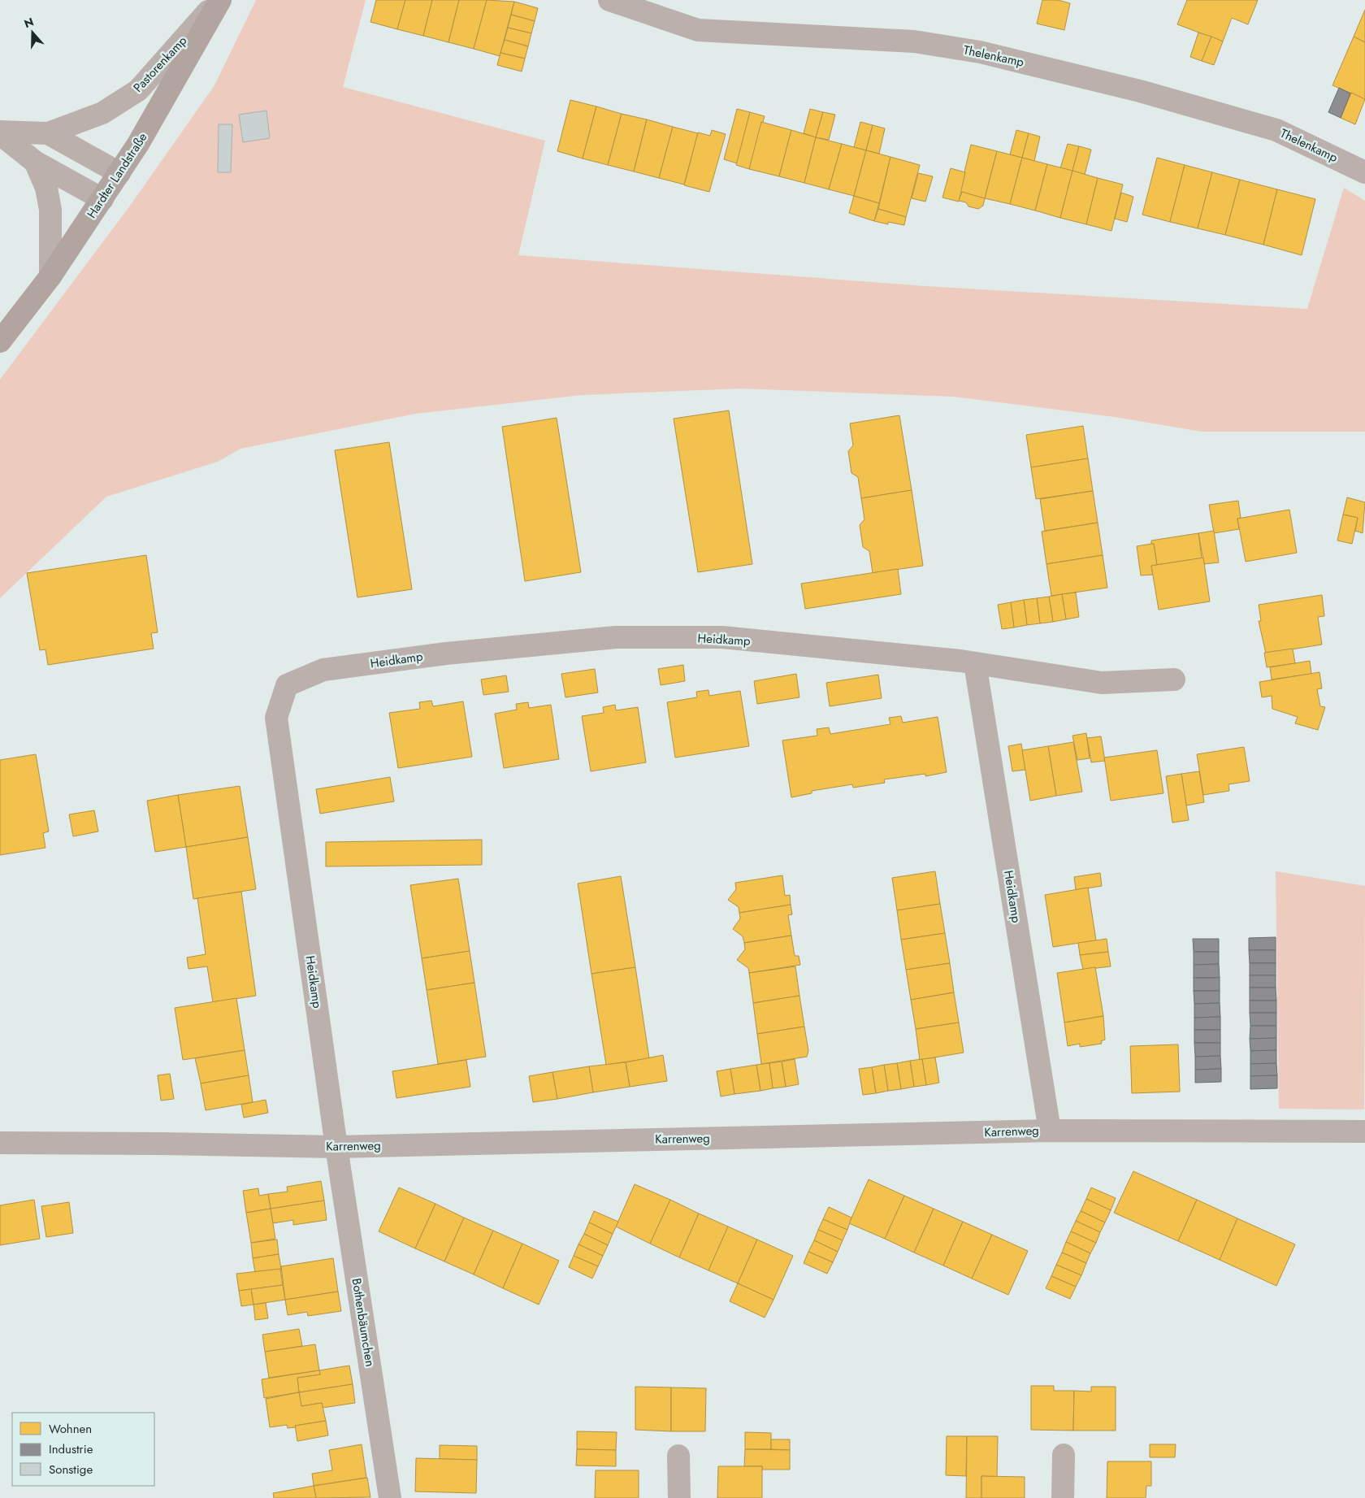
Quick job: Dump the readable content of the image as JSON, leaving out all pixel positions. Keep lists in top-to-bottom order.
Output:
{
  "streets": {
    "main road": ["Hardter Landstraße"],
    "street": [
      "Thelenkamp",
      "Pastorenkamp",
      "Heidkamp",
      "Karrenweg",
      "Bothenbäumchen"
    ]
  },
  "crossings": [
    ["Pastorenkamp", "Hardter Landstraße"],
    ["Heidkamp", "Karrenweg"],
    ["Heidkamp", "Bothenbäumchen"],
    ["Karrenweg", "Bothenbäumchen"]
  ],
  "legend": ["Wohnen", "Industrie", "Sonstige"],
  "north": "top"
}
